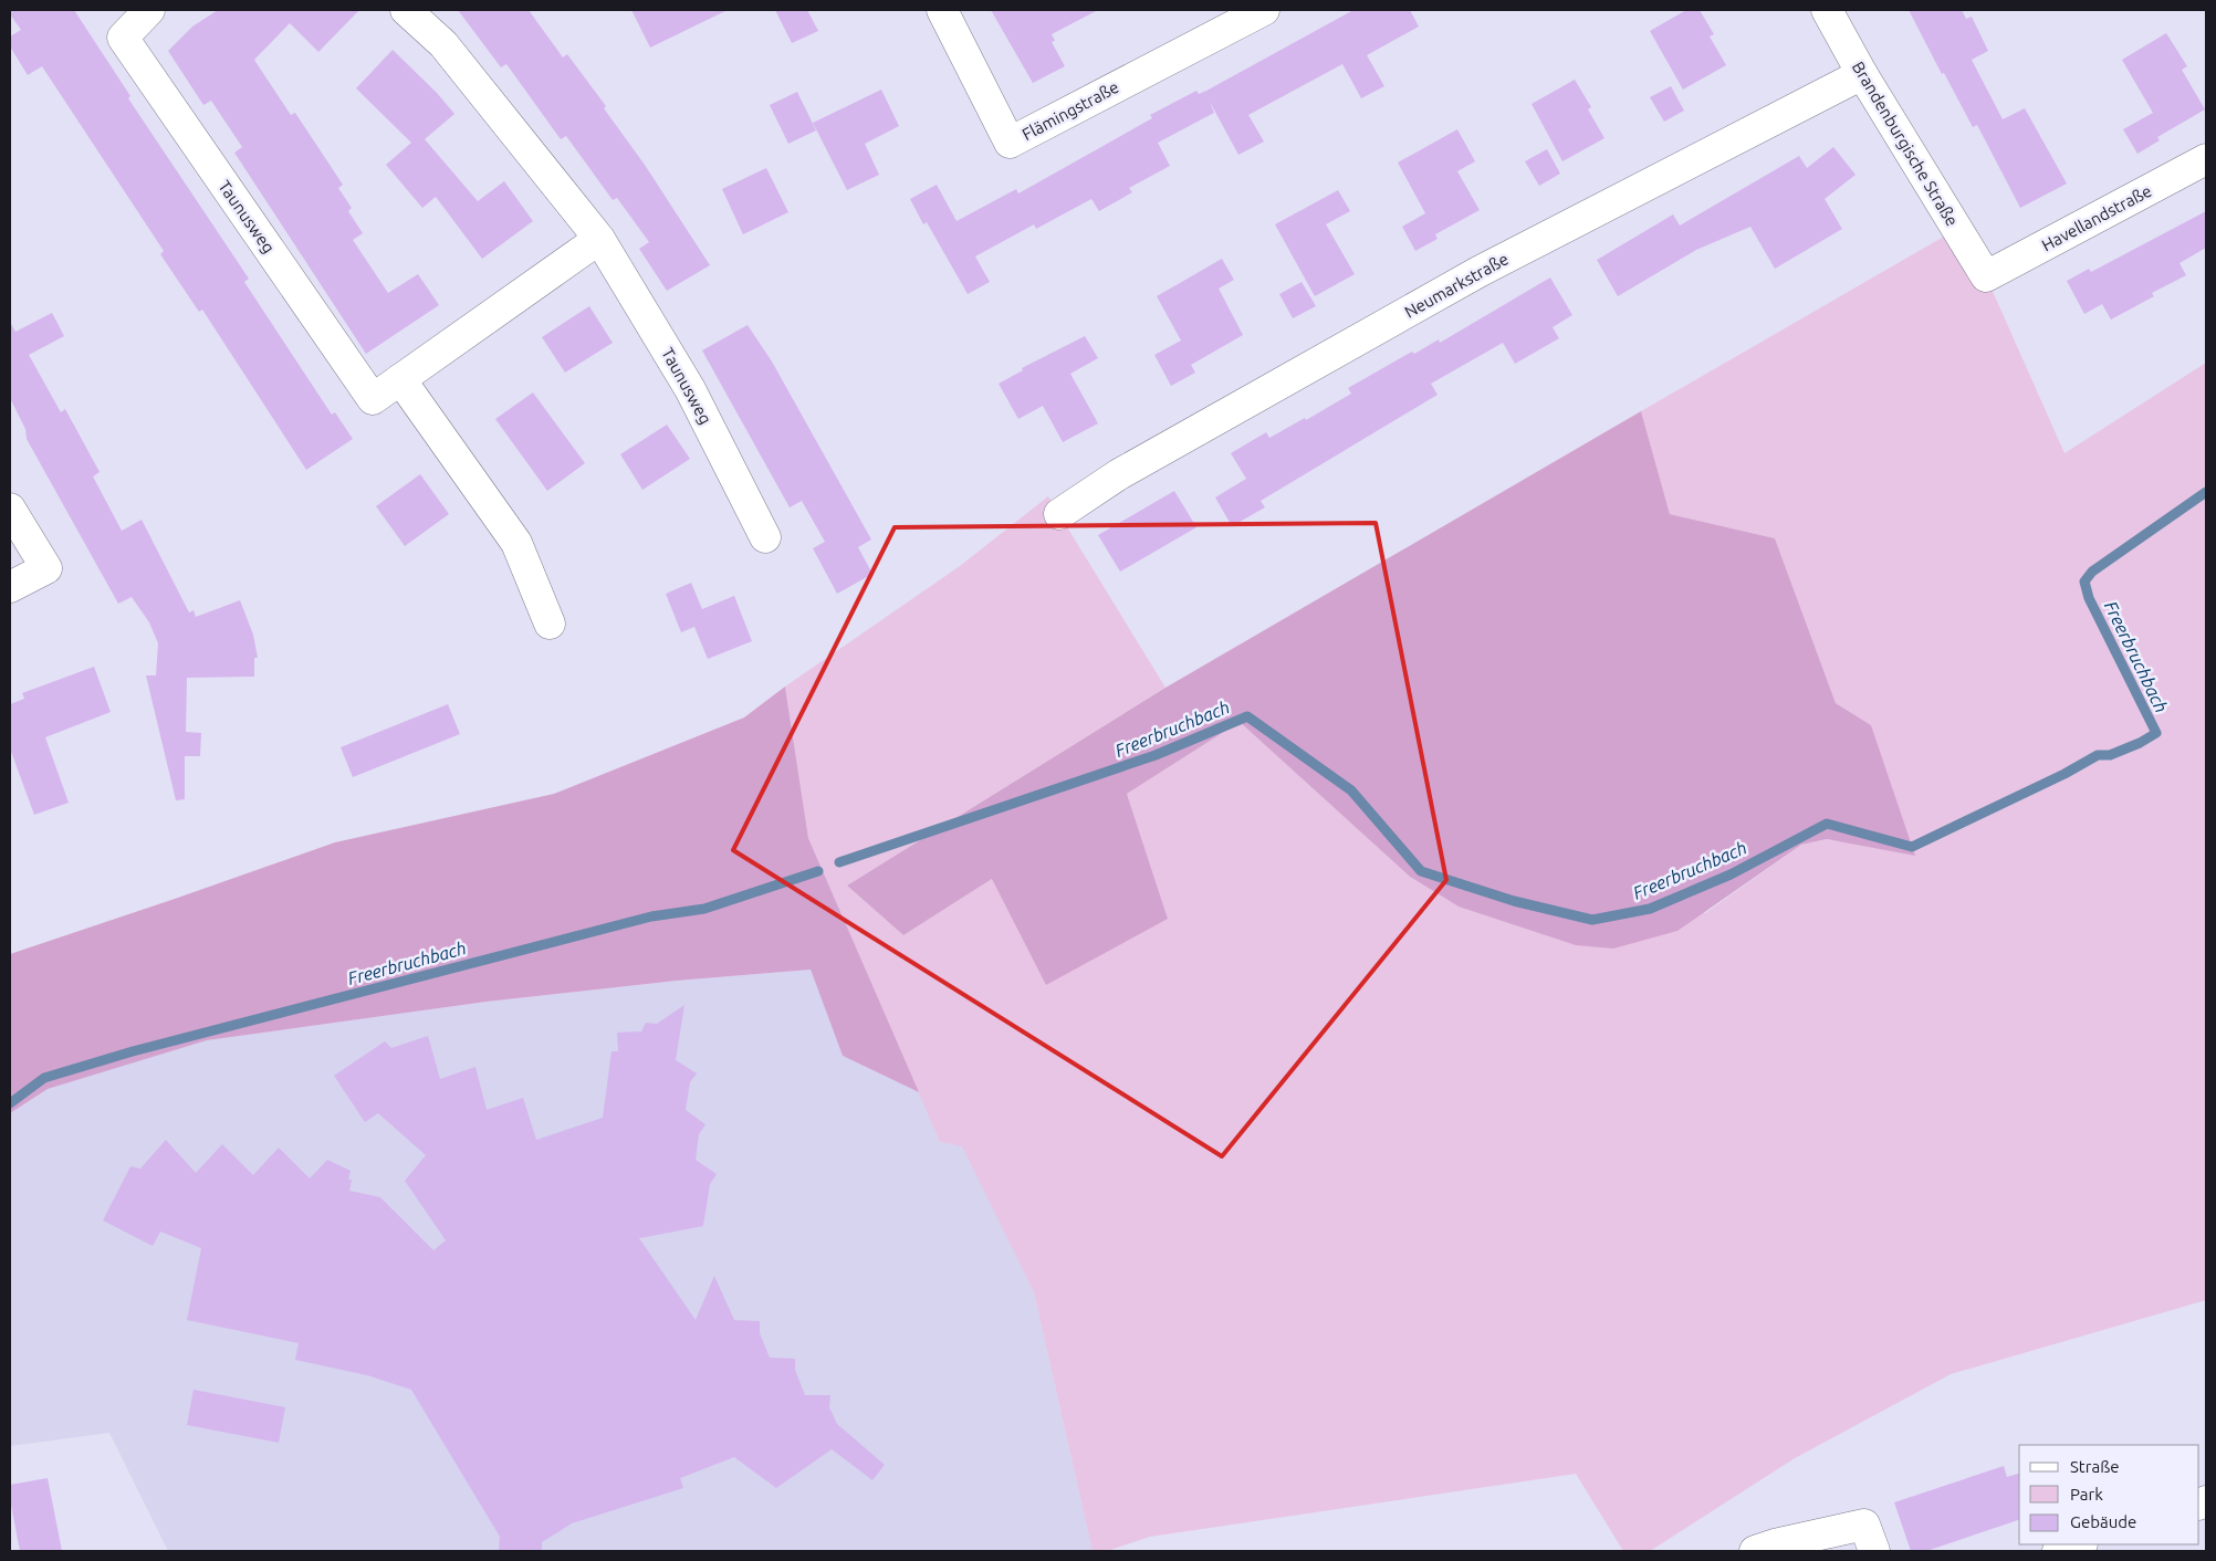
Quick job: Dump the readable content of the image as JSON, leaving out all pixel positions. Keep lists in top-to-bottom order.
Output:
{
  "streets": {
    "street": [
      "Flämingstraße",
      "Brandenburgische Straße",
      "Taunusweg",
      "Havellandstraße",
      "Neumarkstraße"
    ]
  },
  "crossings": [
    ["Brandenburgische Straße", "Havellandstraße"],
    ["Brandenburgische Straße", "Neumarkstraße"]
  ],
  "water": ["Freerbruchbach"],
  "legend": ["Straße", "Park", "Gebäude"]
}
